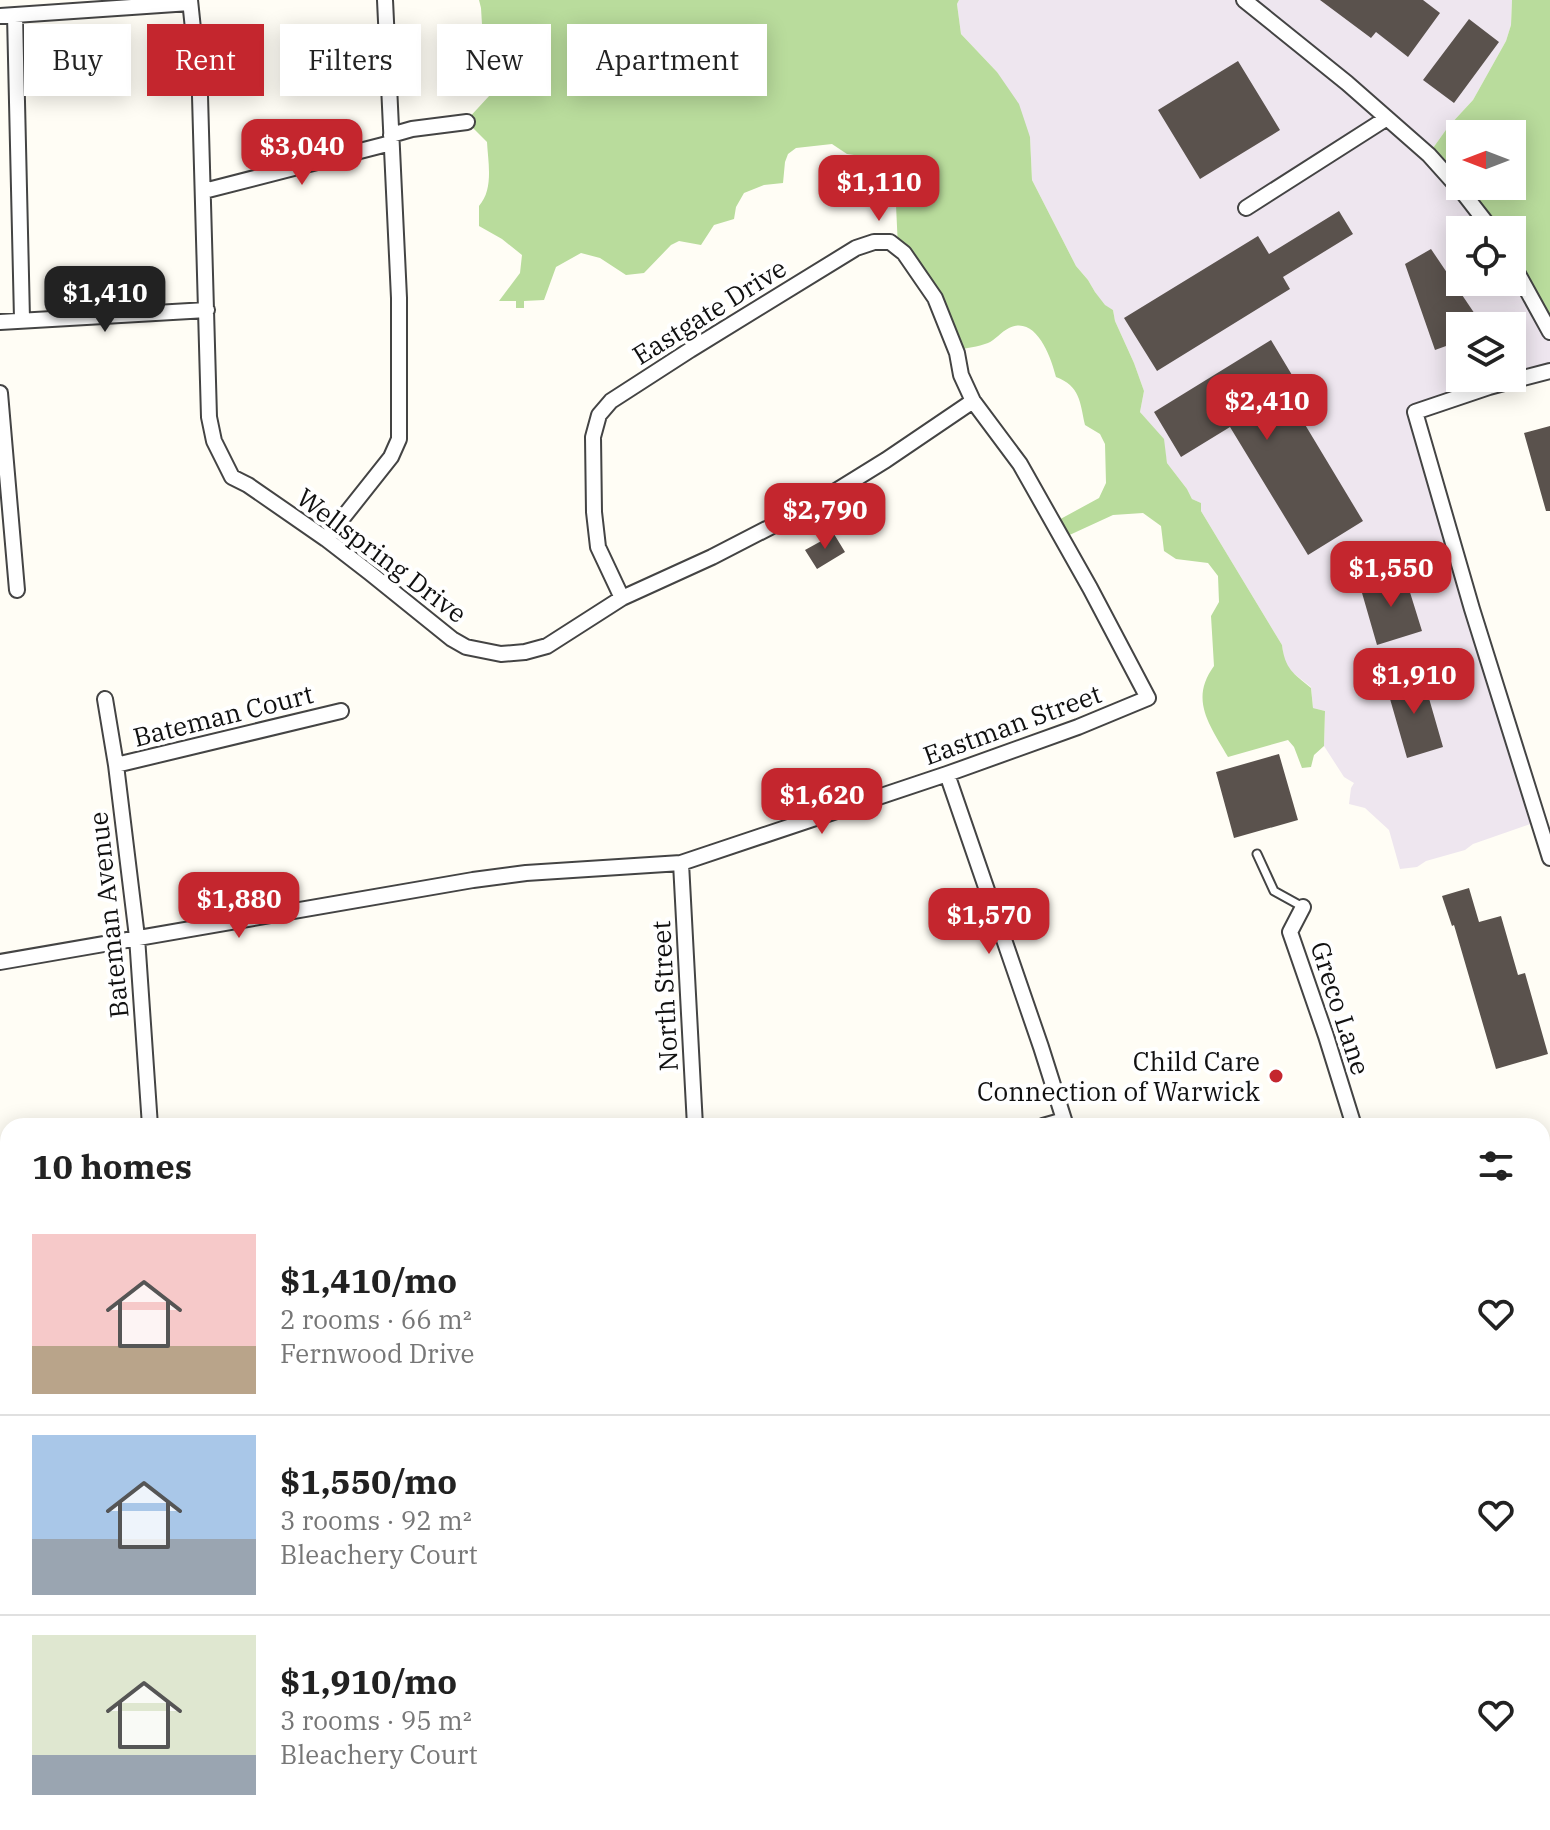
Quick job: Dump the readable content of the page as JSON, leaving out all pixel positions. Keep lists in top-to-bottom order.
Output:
{
  "streets": {
    "street": [
      "Eastgate Drive",
      "Wellspring Drive",
      "Bateman Court",
      "Eastman Street",
      "Bateman Avenue",
      "North Street",
      "Greco Lane"
    ]
  },
  "crossings": [
    ["Eastgate Drive", "Wellspring Drive"],
    ["Eastgate Drive", "Eastman Street"],
    ["Bateman Court", "Bateman Avenue"],
    ["Eastman Street", "Bateman Avenue"],
    ["Eastman Street", "North Street"]
  ],
  "places": ["Child Care Connection of Warwick"],
  "north": "left",
  "page": {
    "chip": [
      "Buy",
      "Rent",
      "Filters",
      "New",
      "Apartment"
    ],
    "price": [
      "$3,040",
      "$1,110",
      "$1,410",
      "$2,410",
      "$2,790",
      "$1,550",
      "$1,910",
      "$1,620",
      "$1,880",
      "$1,570"
    ],
    "heading": "10 homes",
    "list": [
      {
        "name": "$1,410/mo",
        "note": "2 rooms · 66 m² · Fernwood Drive"
      },
      {
        "name": "$1,550/mo",
        "note": "3 rooms · 92 m² · Bleachery Court"
      },
      {
        "name": "$1,910/mo",
        "note": "3 rooms · 95 m² · Bleachery Court"
      }
    ]
  }
}
